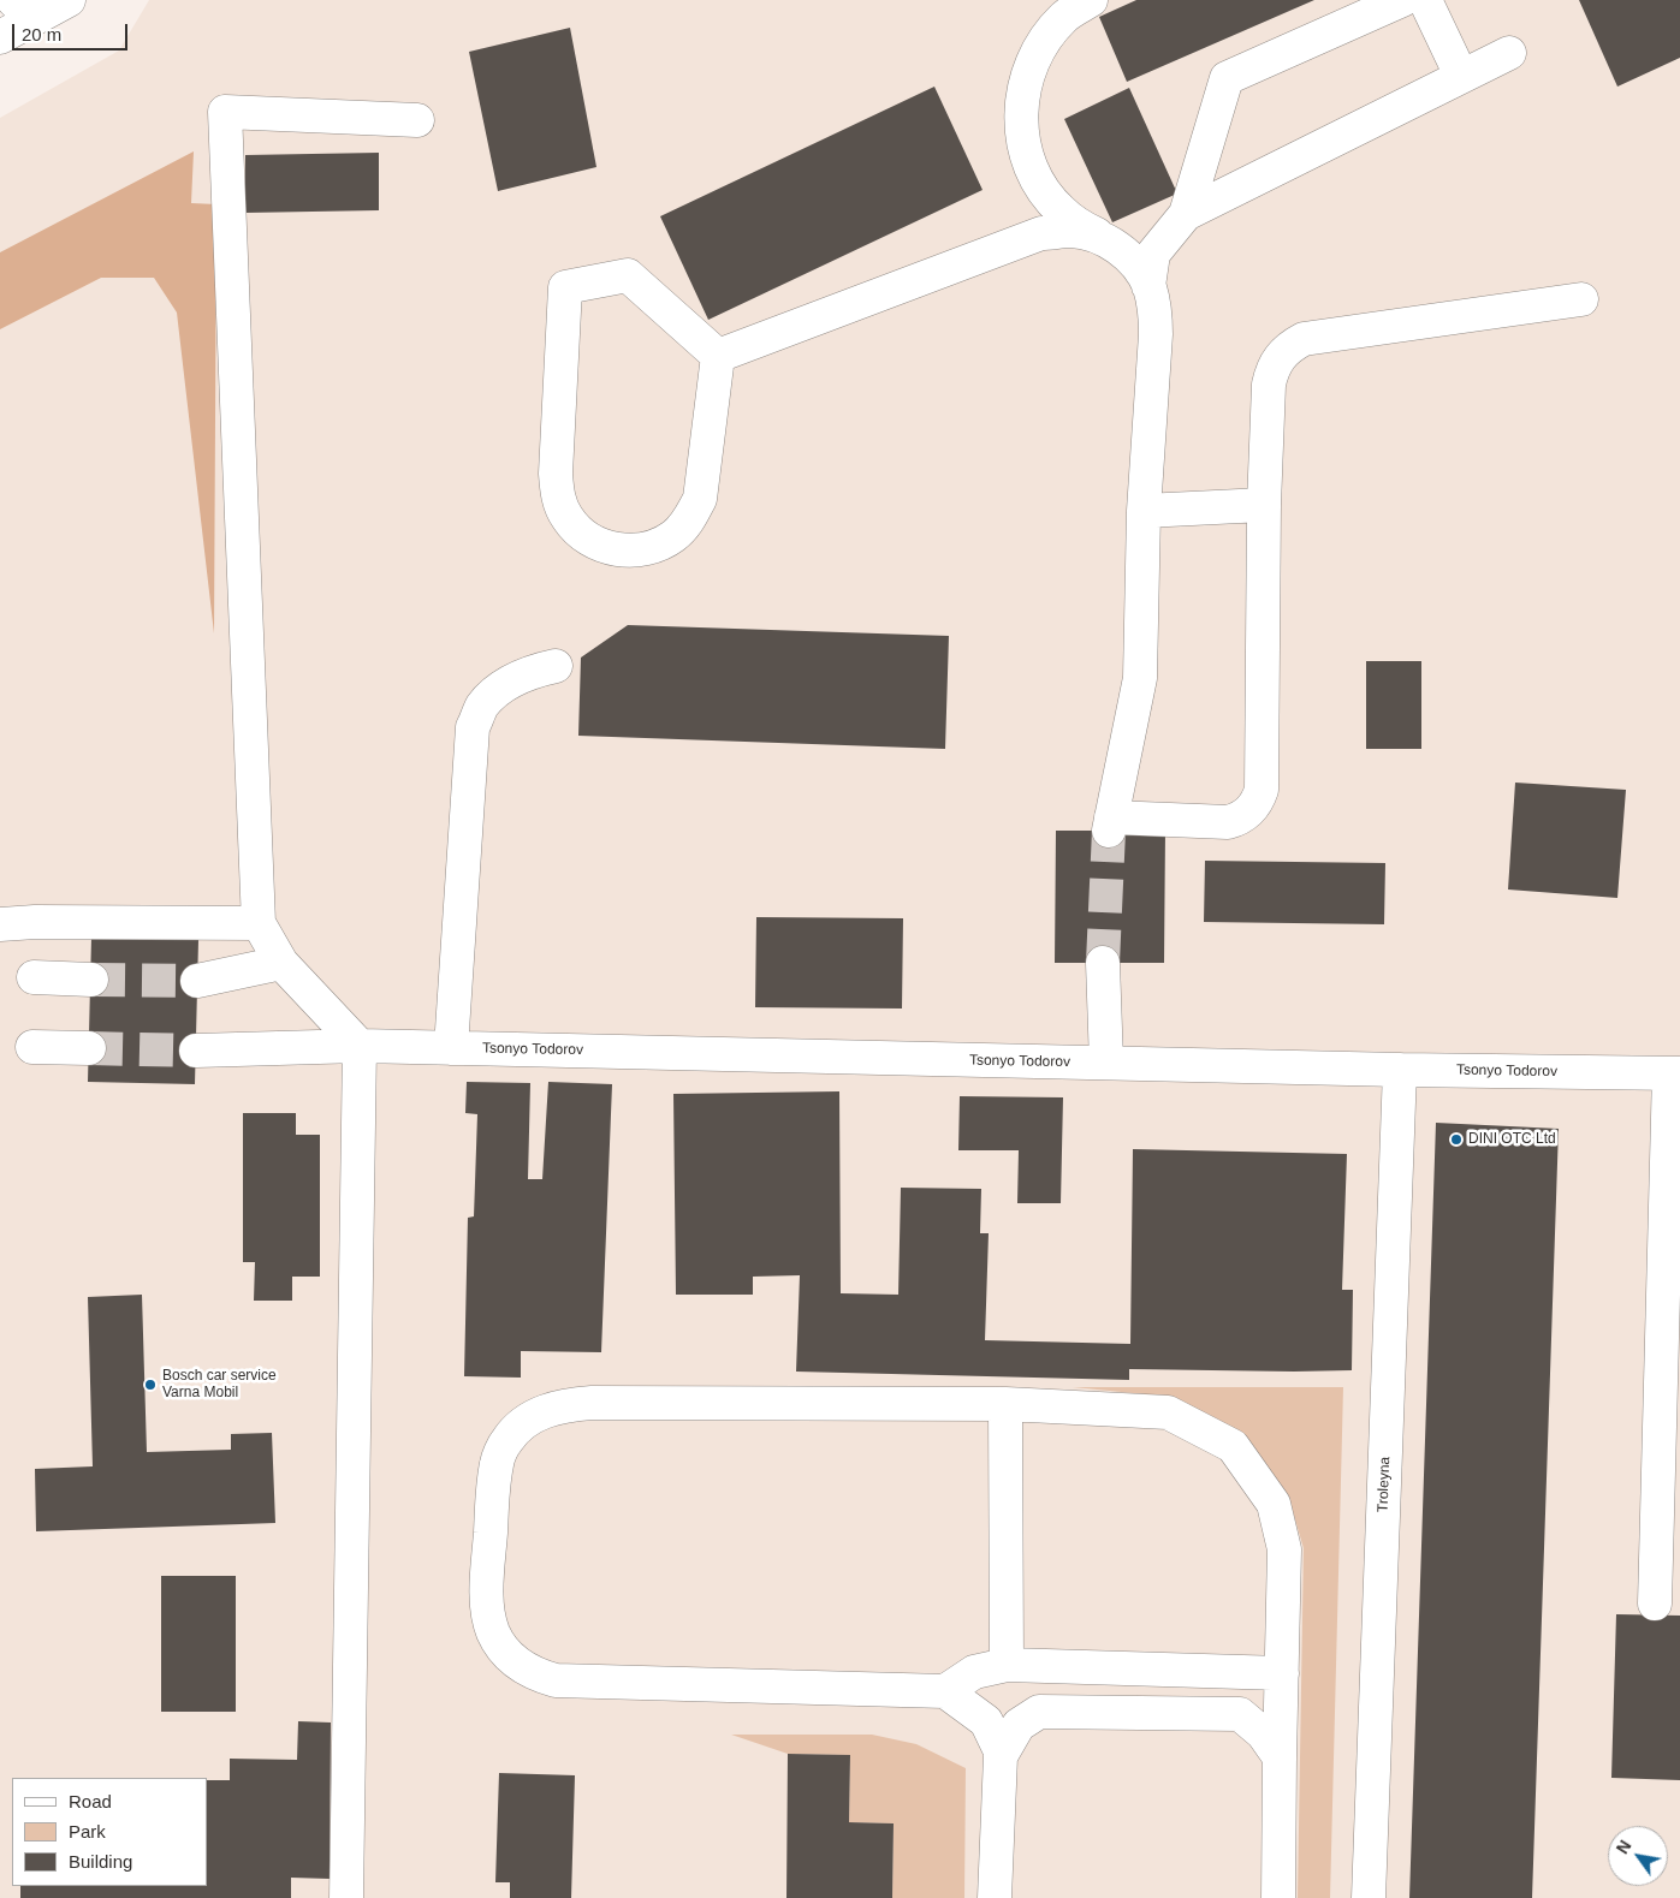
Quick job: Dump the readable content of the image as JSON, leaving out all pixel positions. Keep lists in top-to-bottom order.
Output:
{
  "streets": {
    "street": ["Tsonyo Todorov", "Troleyna"]
  },
  "crossings": [
    ["Tsonyo Todorov", "Troleyna"]
  ],
  "places": ["DINI OTC Ltd", "Bosch car service Varna Mobil"],
  "legend": ["Road", "Park", "Building"],
  "scale_bar": "20 m",
  "north": "top left"
}
